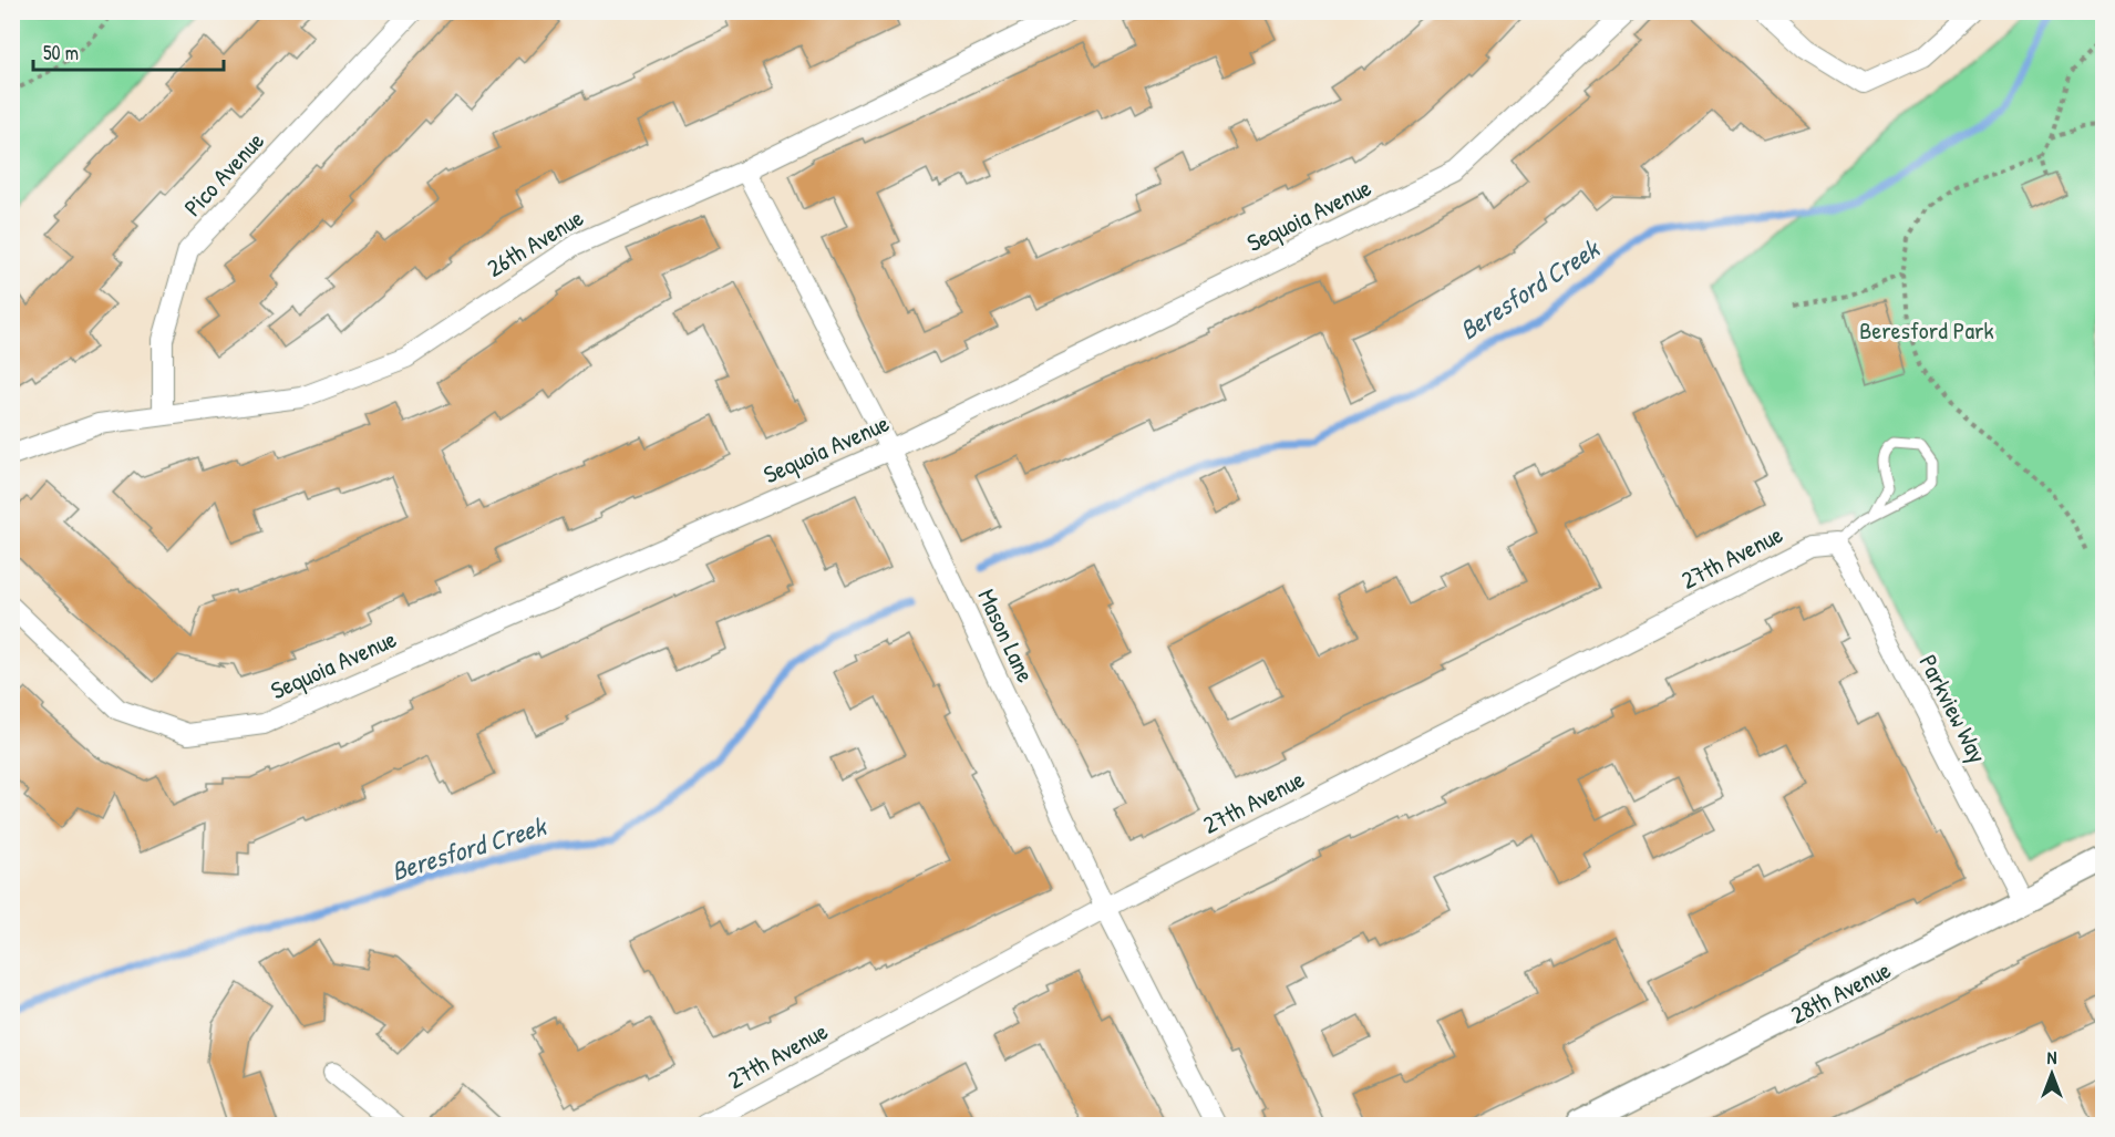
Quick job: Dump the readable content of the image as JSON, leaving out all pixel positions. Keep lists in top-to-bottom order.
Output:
{
  "streets": {
    "street": [
      "Pico Avenue",
      "Sequoia Avenue",
      "26th Avenue",
      "27th Avenue",
      "Mason Lane",
      "Parkview Way",
      "28th Avenue"
    ]
  },
  "crossings": [
    ["Pico Avenue", "26th Avenue"],
    ["Sequoia Avenue", "Mason Lane"],
    ["26th Avenue", "Mason Lane"],
    ["27th Avenue", "Mason Lane"],
    ["27th Avenue", "Parkview Way"],
    ["Parkview Way", "28th Avenue"]
  ],
  "water": ["Beresford Creek"],
  "parks": ["Beresford Park"],
  "scale_bar": "50 m",
  "north": "top"
}
